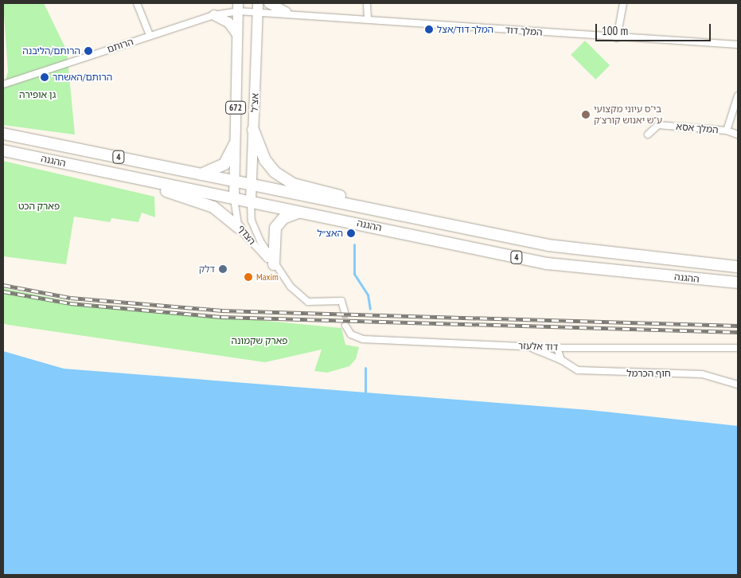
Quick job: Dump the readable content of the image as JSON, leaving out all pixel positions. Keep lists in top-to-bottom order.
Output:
{
  "streets": {
    "highway": ["4", "ההגנה"],
    "main road": ["אצ\"ל", "672"],
    "street": [
      "המלך דוד",
      "הרותם",
      "המלך אסא",
      "הצדף",
      "דוד אלעזר",
      "חוף הכרמל"
    ]
  },
  "crossings": [
    ["המלך דוד", "הרותם"],
    ["המלך דוד", "אצ\"ל"],
    ["הרותם", "אצ\"ל"],
    ["אצ\"ל", "ההגנה"],
    ["אצ\"ל", "הצדף"],
    ["ההגנה", "הצדף"],
    ["דוד אלעזר", "חוף הכרמל"]
  ],
  "parks": ["גן אופירה", "פארק הכט", "פארק שקמונה"],
  "places": [
    "המלך דוד/אצל",
    "הרותם/הליבנה",
    "הרותם/האשחר",
    "בי\"ס עיוני מקצועי ע\"ש יאנוש קורצ'ק",
    "האצ״ל",
    "דלק",
    "Maxim"
  ],
  "scale_bar": "100 m"
}
